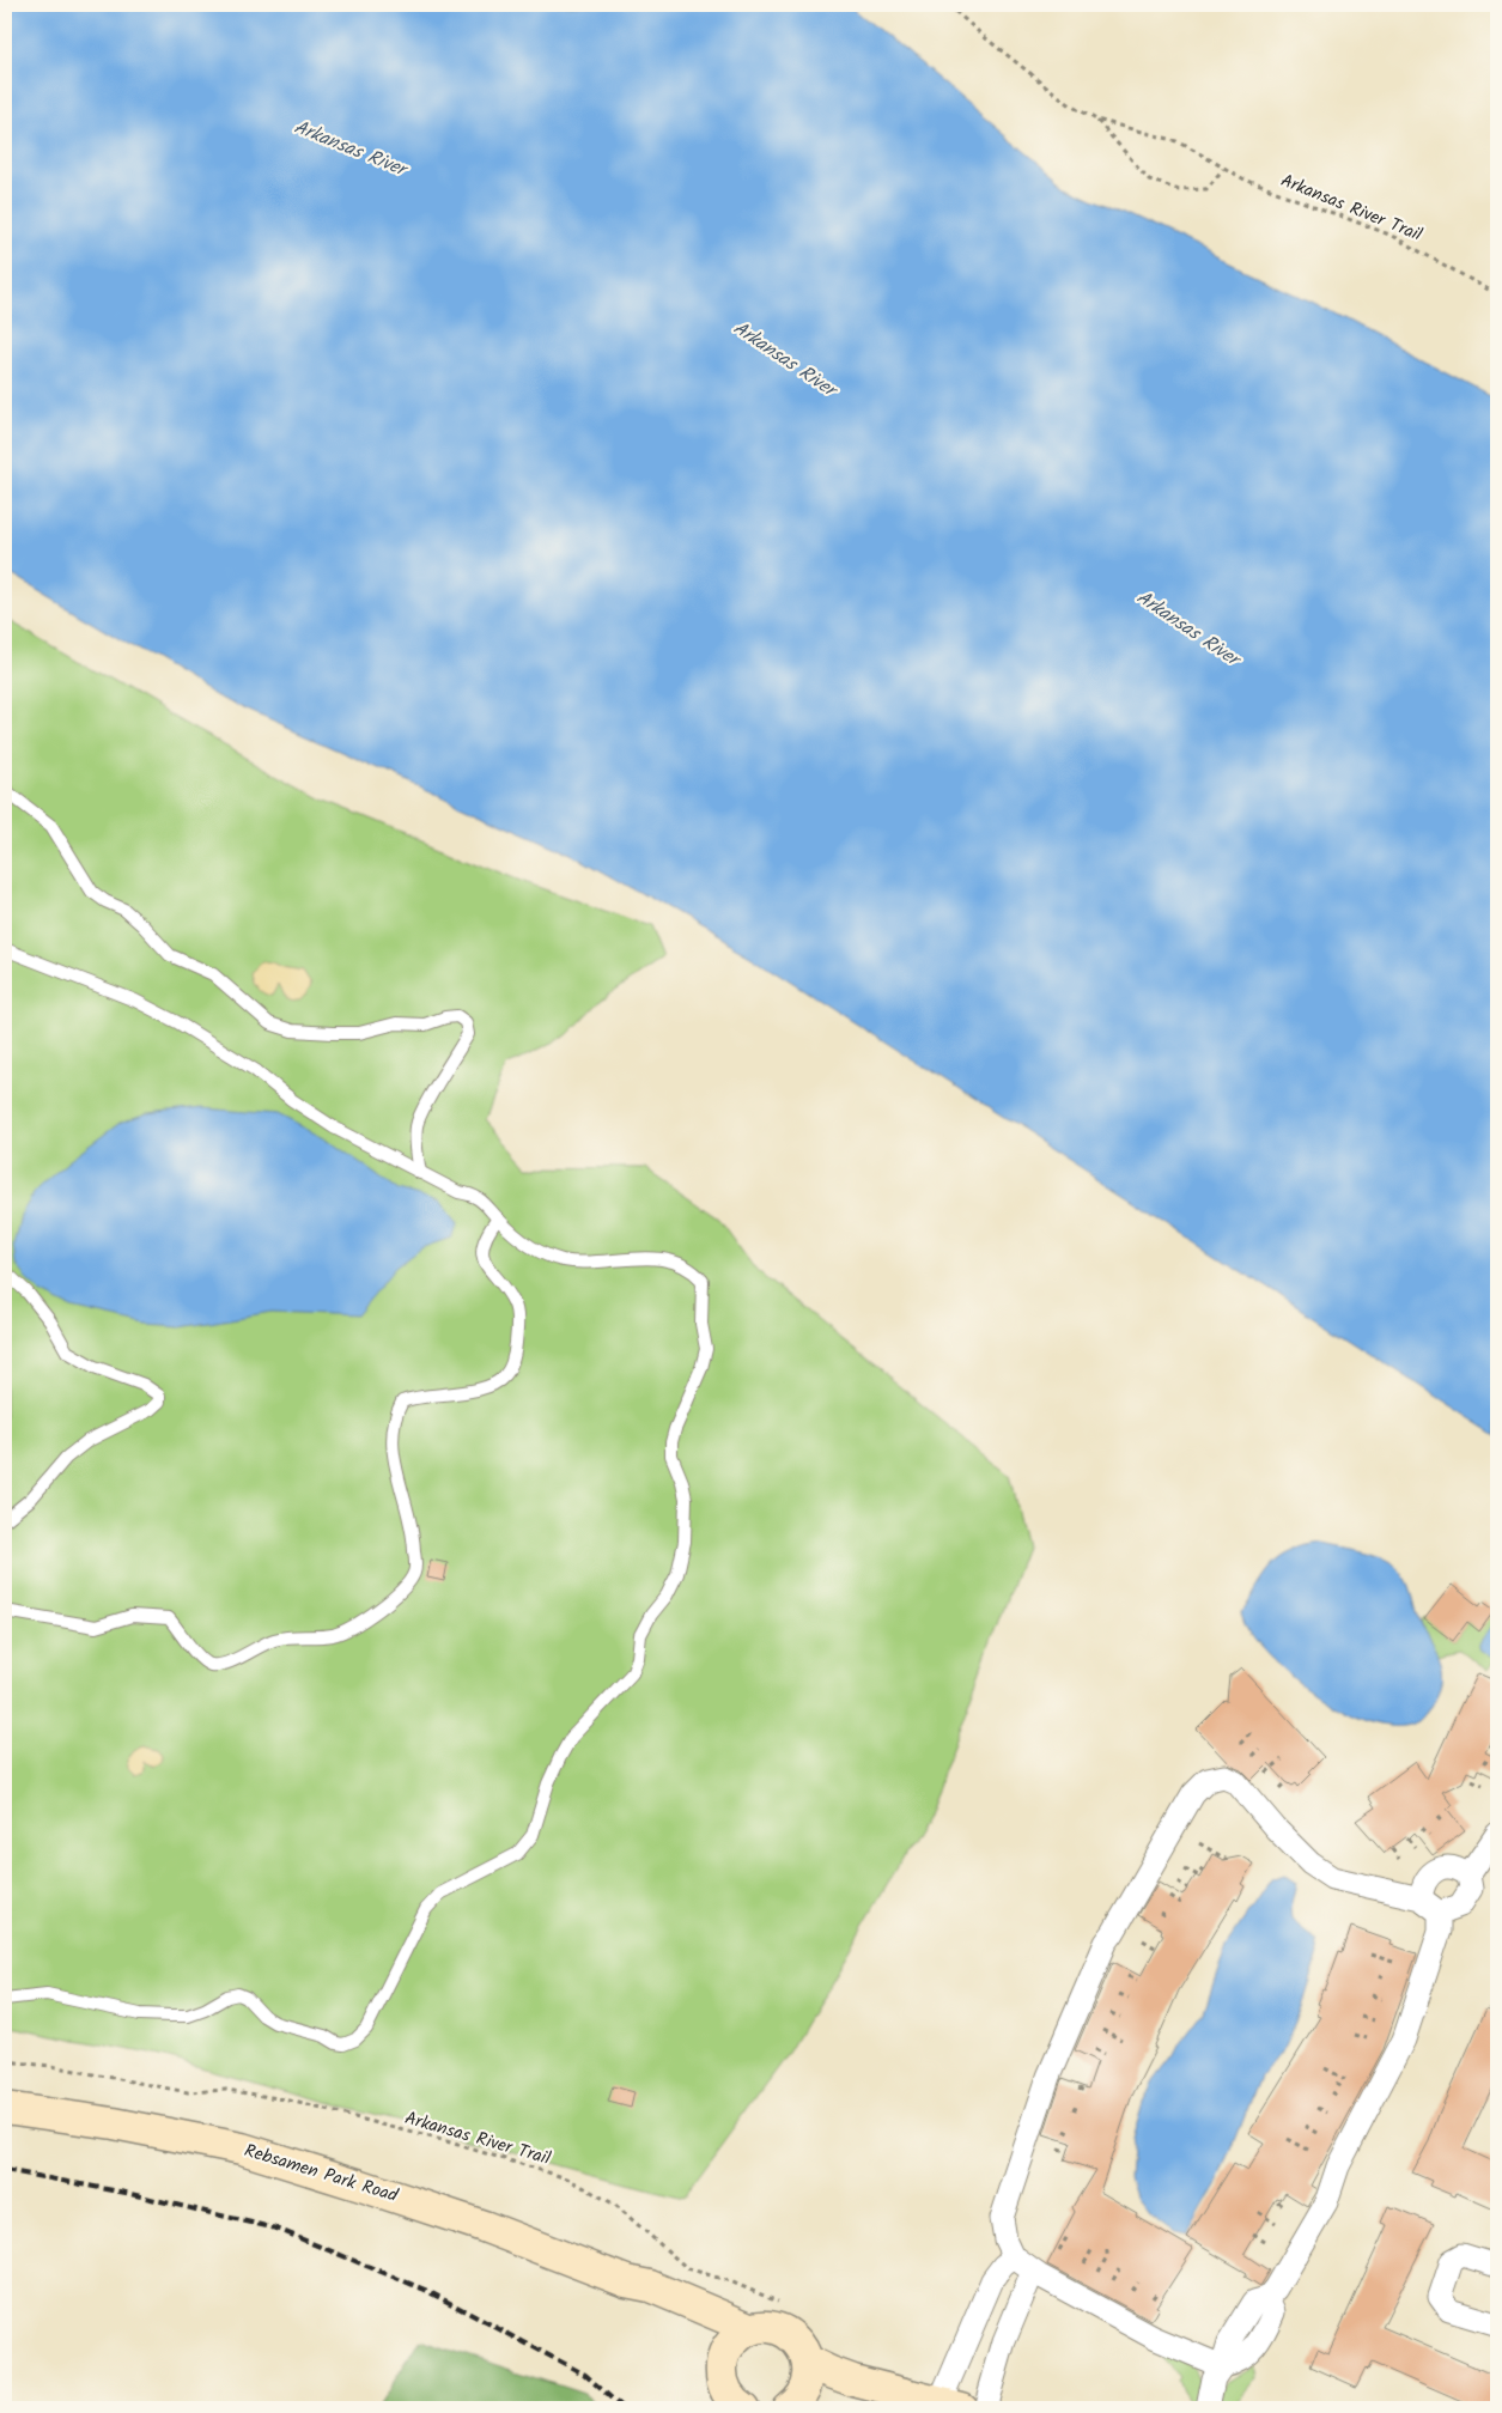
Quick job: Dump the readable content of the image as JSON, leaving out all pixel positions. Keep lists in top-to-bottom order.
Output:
{
  "streets": {
    "street": ["Rebsamen Park Road"],
    "path": ["Arkansas River Trail"]
  },
  "water": ["Arkansas River"]
}
